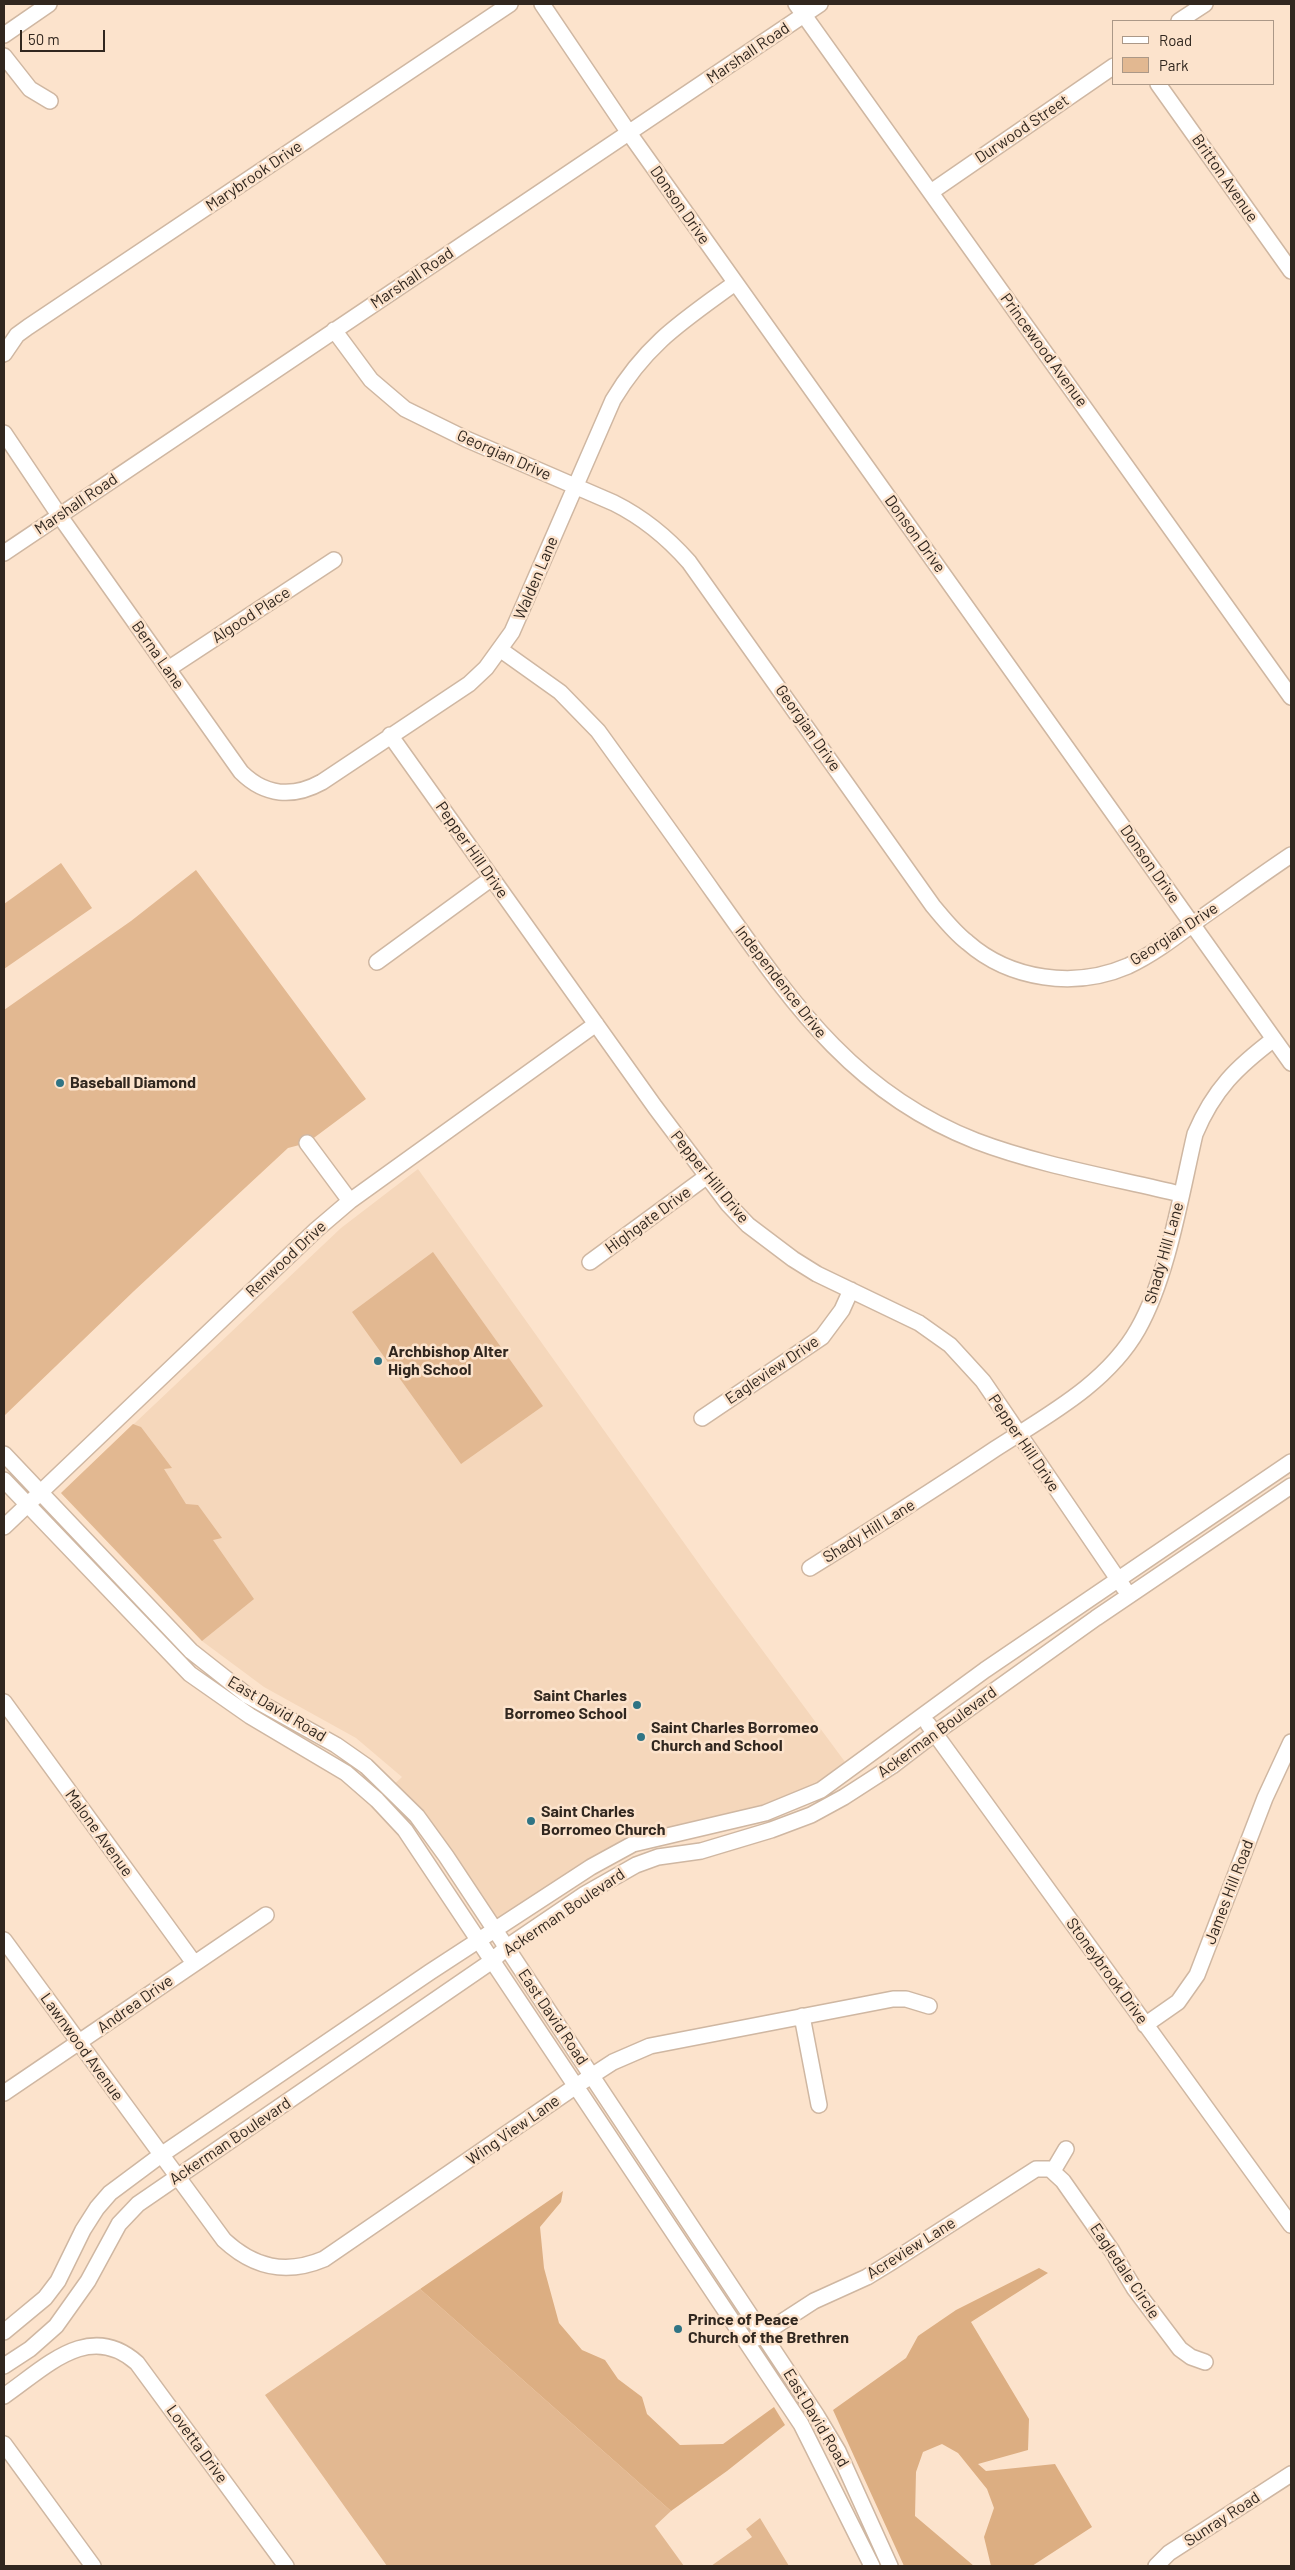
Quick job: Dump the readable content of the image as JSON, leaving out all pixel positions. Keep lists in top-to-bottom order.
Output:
{
  "streets": {
    "street": [
      "Marshall Road",
      "Durwood Street",
      "Marybrook Drive",
      "Britton Avenue",
      "Donson Drive",
      "Princewood Avenue",
      "Georgian Drive",
      "Walden Lane",
      "Algood Place",
      "Berna Lane",
      "Pepper Hill Drive",
      "Independence Drive",
      "Highgate Drive",
      "Shady Hill Lane",
      "Renwood Drive",
      "Eagleview Drive",
      "East David Road",
      "Ackerman Boulevard",
      "Malone Avenue",
      "James Hill Road",
      "Stoneybrook Drive",
      "Andrea Drive",
      "Lawnwood Avenue",
      "Wing View Lane",
      "Acreview Lane",
      "Eagledale Circle",
      "Lovetta Drive",
      "Sunray Road"
    ]
  },
  "crossings": [
    ["Marshall Road", "Donson Drive"],
    ["Marshall Road", "Princewood Avenue"],
    ["Marshall Road", "Georgian Drive"],
    ["Marshall Road", "Berna Lane"],
    ["Durwood Street", "Princewood Avenue"],
    ["Donson Drive", "Georgian Drive"],
    ["Donson Drive", "Walden Lane"],
    ["Donson Drive", "Shady Hill Lane"],
    ["Georgian Drive", "Walden Lane"],
    ["Walden Lane", "Berna Lane"],
    ["Walden Lane", "Pepper Hill Drive"],
    ["Walden Lane", "Independence Drive"],
    ["Algood Place", "Berna Lane"],
    ["Pepper Hill Drive", "Highgate Drive"],
    ["Pepper Hill Drive", "Shady Hill Lane"],
    ["Pepper Hill Drive", "Renwood Drive"],
    ["Pepper Hill Drive", "Eagleview Drive"],
    ["Pepper Hill Drive", "Ackerman Boulevard"],
    ["Independence Drive", "Shady Hill Lane"],
    ["Renwood Drive", "East David Road"],
    ["East David Road", "Ackerman Boulevard"],
    ["East David Road", "Wing View Lane"],
    ["East David Road", "Acreview Lane"],
    ["Ackerman Boulevard", "Stoneybrook Drive"],
    ["Ackerman Boulevard", "Lawnwood Avenue"],
    ["Ackerman Boulevard", "Wing View Lane"],
    ["Malone Avenue", "Andrea Drive"],
    ["James Hill Road", "Stoneybrook Drive"],
    ["Andrea Drive", "Lawnwood Avenue"],
    ["Lawnwood Avenue", "Wing View Lane"],
    ["Acreview Lane", "Eagledale Circle"]
  ],
  "places": [
    "Baseball Diamond",
    "Archbishop Alter High School",
    "Saint Charles Borromeo School",
    "Saint Charles Borromeo Church and School",
    "Saint Charles Borromeo Church",
    "Prince of Peace Church of the Brethren"
  ],
  "legend": ["Road", "Park"],
  "scale_bar": "50 m"
}
